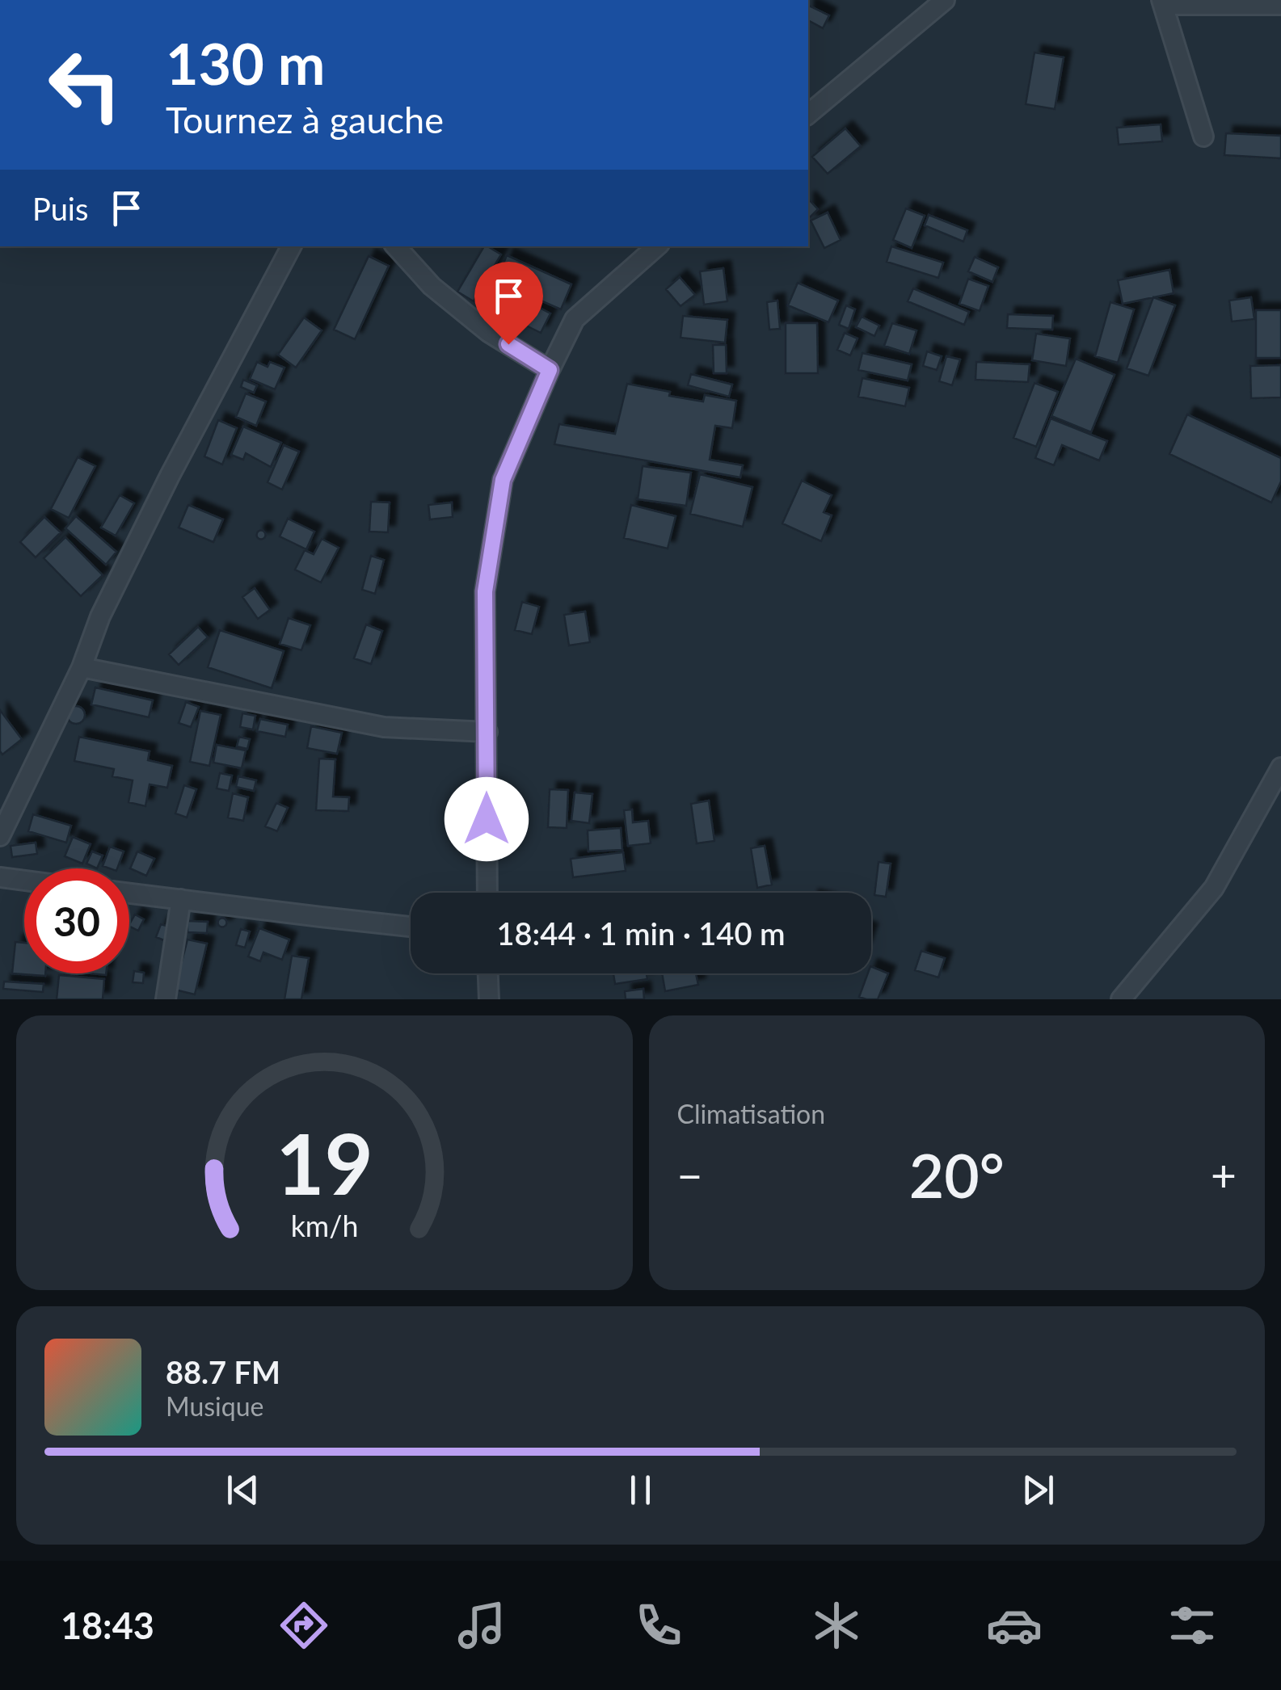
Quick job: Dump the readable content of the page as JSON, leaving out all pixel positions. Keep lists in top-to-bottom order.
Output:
{
  "page": {
    "turn": ["130 m", "Tournez à gauche"],
    "then": "Puis",
    "limit": "30",
    "trip": "18:44 · 1 min · 140 m",
    "tile": "Climatisation",
    "heat": ["−", "20°", "+"],
    "song": ["88.7 FM", "Musique"],
    "tabs": "18:43",
    "gauge": ["19", "km/h"]
  }
}
